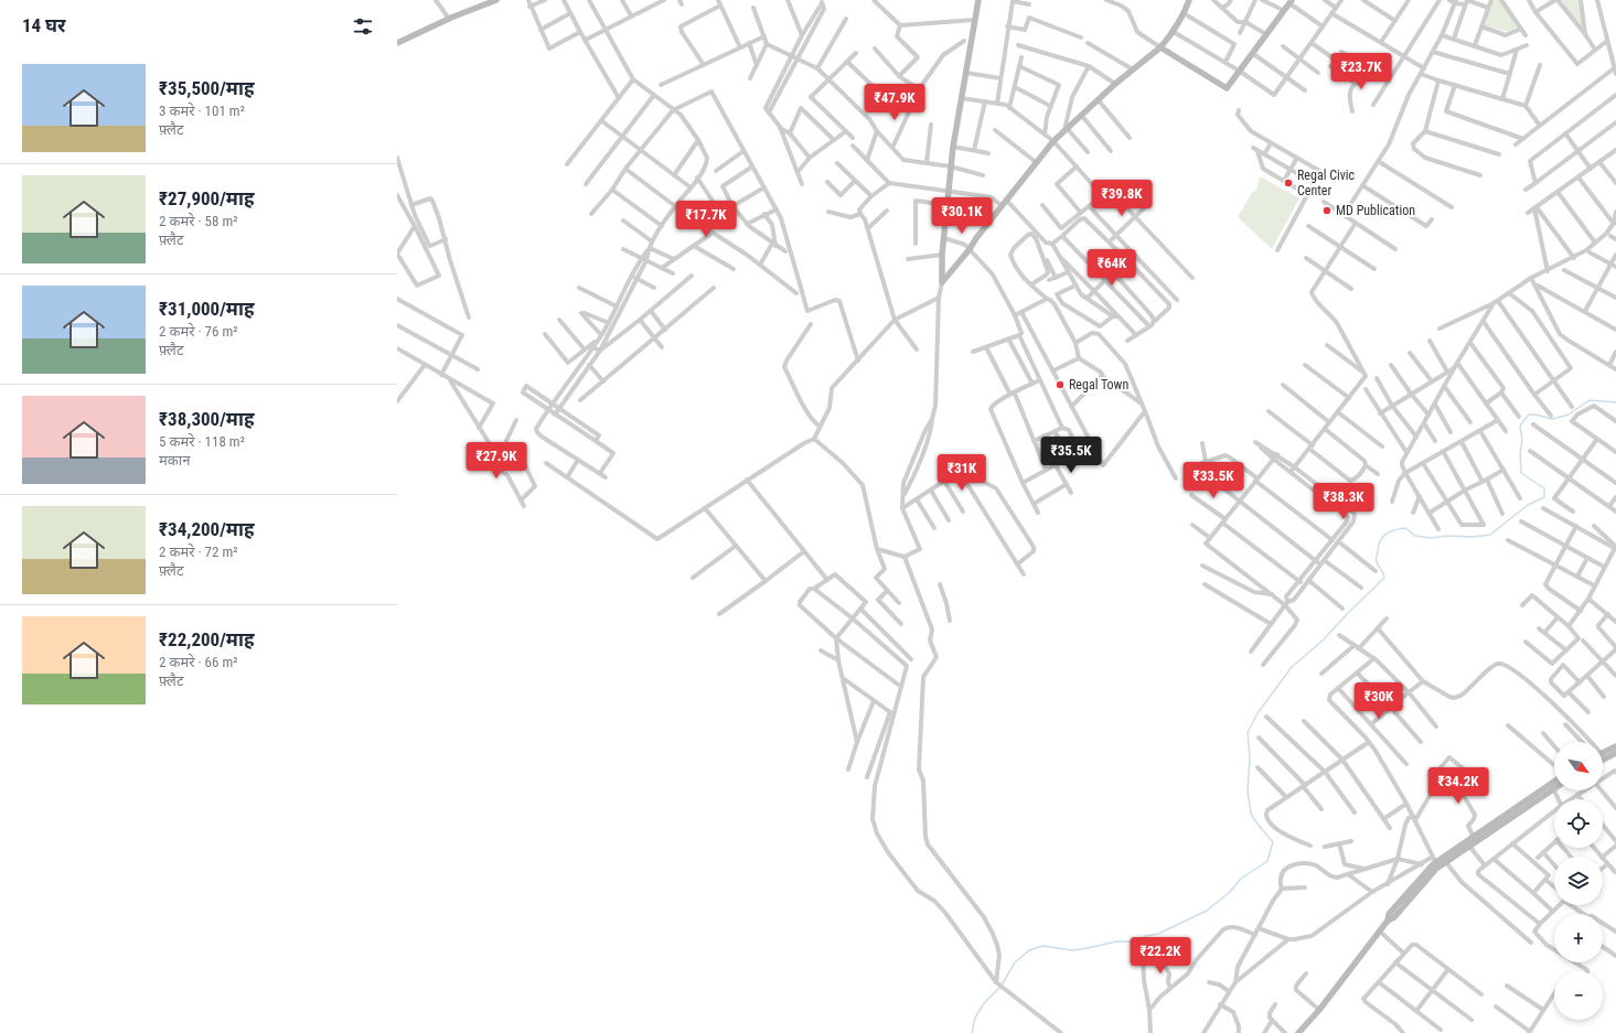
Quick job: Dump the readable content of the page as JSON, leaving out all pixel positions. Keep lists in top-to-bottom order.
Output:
{
  "places": ["Regal Civic Center", "MD Publication", "Regal Town"],
  "north": "bottom right",
  "page": {
    "heading": "14 घर",
    "list": [
      {
        "name": "₹35,500/माह",
        "note": "3 कमरे · 101 m² · फ़्लैट"
      },
      {
        "name": "₹27,900/माह",
        "note": "2 कमरे · 58 m² · फ़्लैट"
      },
      {
        "name": "₹31,000/माह",
        "note": "2 कमरे · 76 m² · फ़्लैट"
      },
      {
        "name": "₹38,300/माह",
        "note": "5 कमरे · 118 m² · मकान"
      },
      {
        "name": "₹34,200/माह",
        "note": "2 कमरे · 72 m² · फ़्लैट"
      },
      {
        "name": "₹22,200/माह",
        "note": "2 कमरे · 66 m² · फ़्लैट"
      }
    ],
    "price": [
      "₹23.7K",
      "₹47.9K",
      "₹39.8K",
      "₹30.1K",
      "₹17.7K",
      "₹64K",
      "₹35.5K",
      "₹27.9K",
      "₹31K",
      "₹33.5K",
      "₹38.3K",
      "₹30K",
      "₹34.2K",
      "₹22.2K"
    ],
    "map_buttons": ["+", "−"]
  }
}
